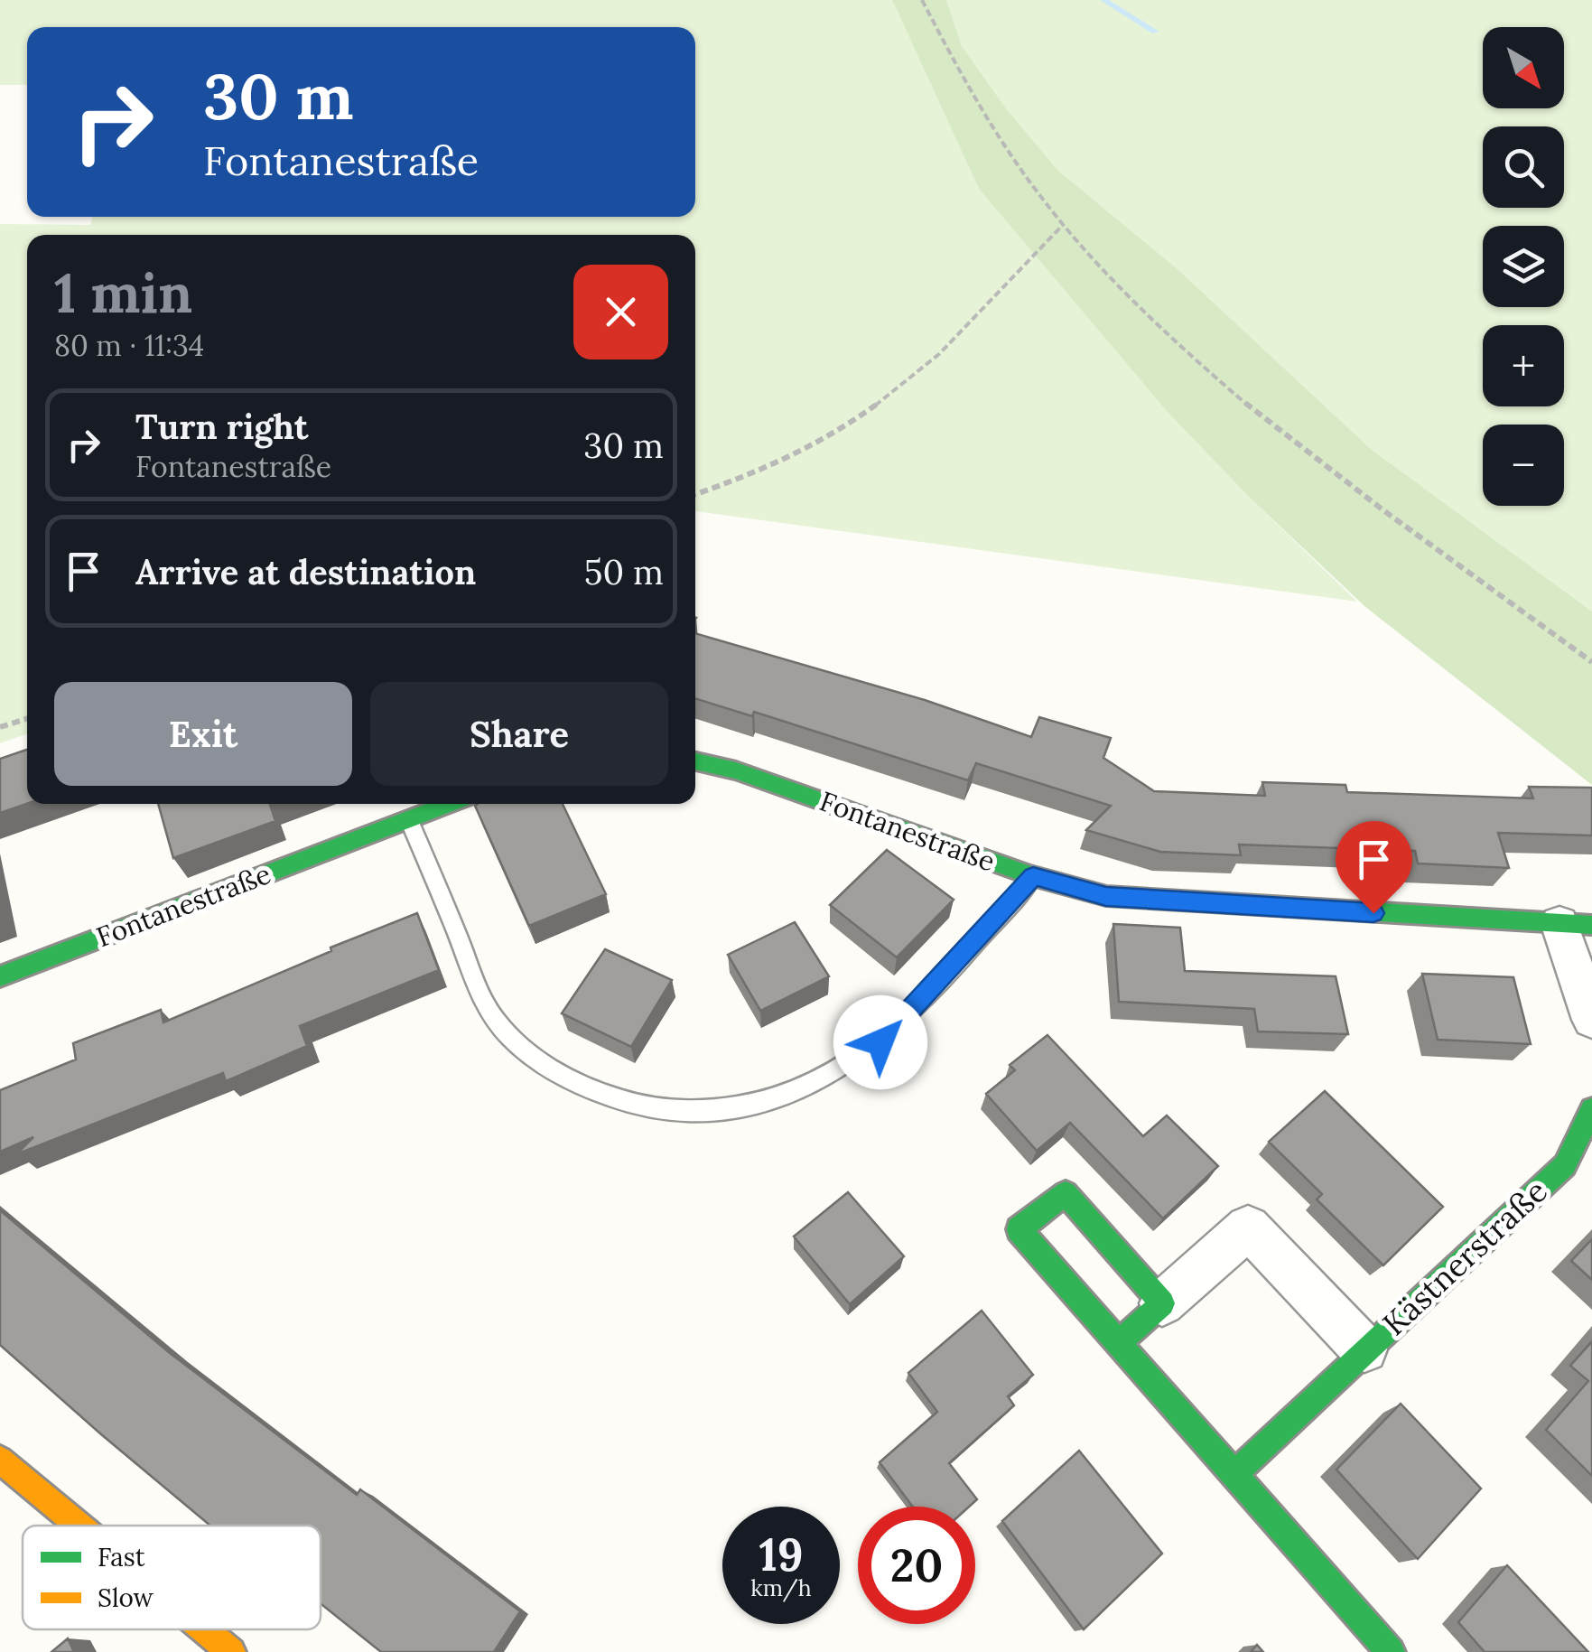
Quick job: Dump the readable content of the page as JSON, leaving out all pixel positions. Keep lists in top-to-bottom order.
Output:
{
  "streets": {
    "street": ["Fontanestraße", "Kästnerstraße"]
  },
  "legend": ["Fast", "Slow"],
  "north": "bottom right",
  "page": {
    "map_buttons": ["+", "−"],
    "turn": ["30 m", "Fontanestraße"],
    "heading": ["1 min", "80 m · 11:34"],
    "list": [
      {
        "name": "Turn right",
        "note": "Fontanestraße",
        "value": "30 m"
      },
      {
        "name": "Arrive at destination",
        "value": "50 m"
      }
    ],
    "buttons": ["Exit", "Share"],
    "speed": "19 km/h",
    "limit": "20"
  }
}
